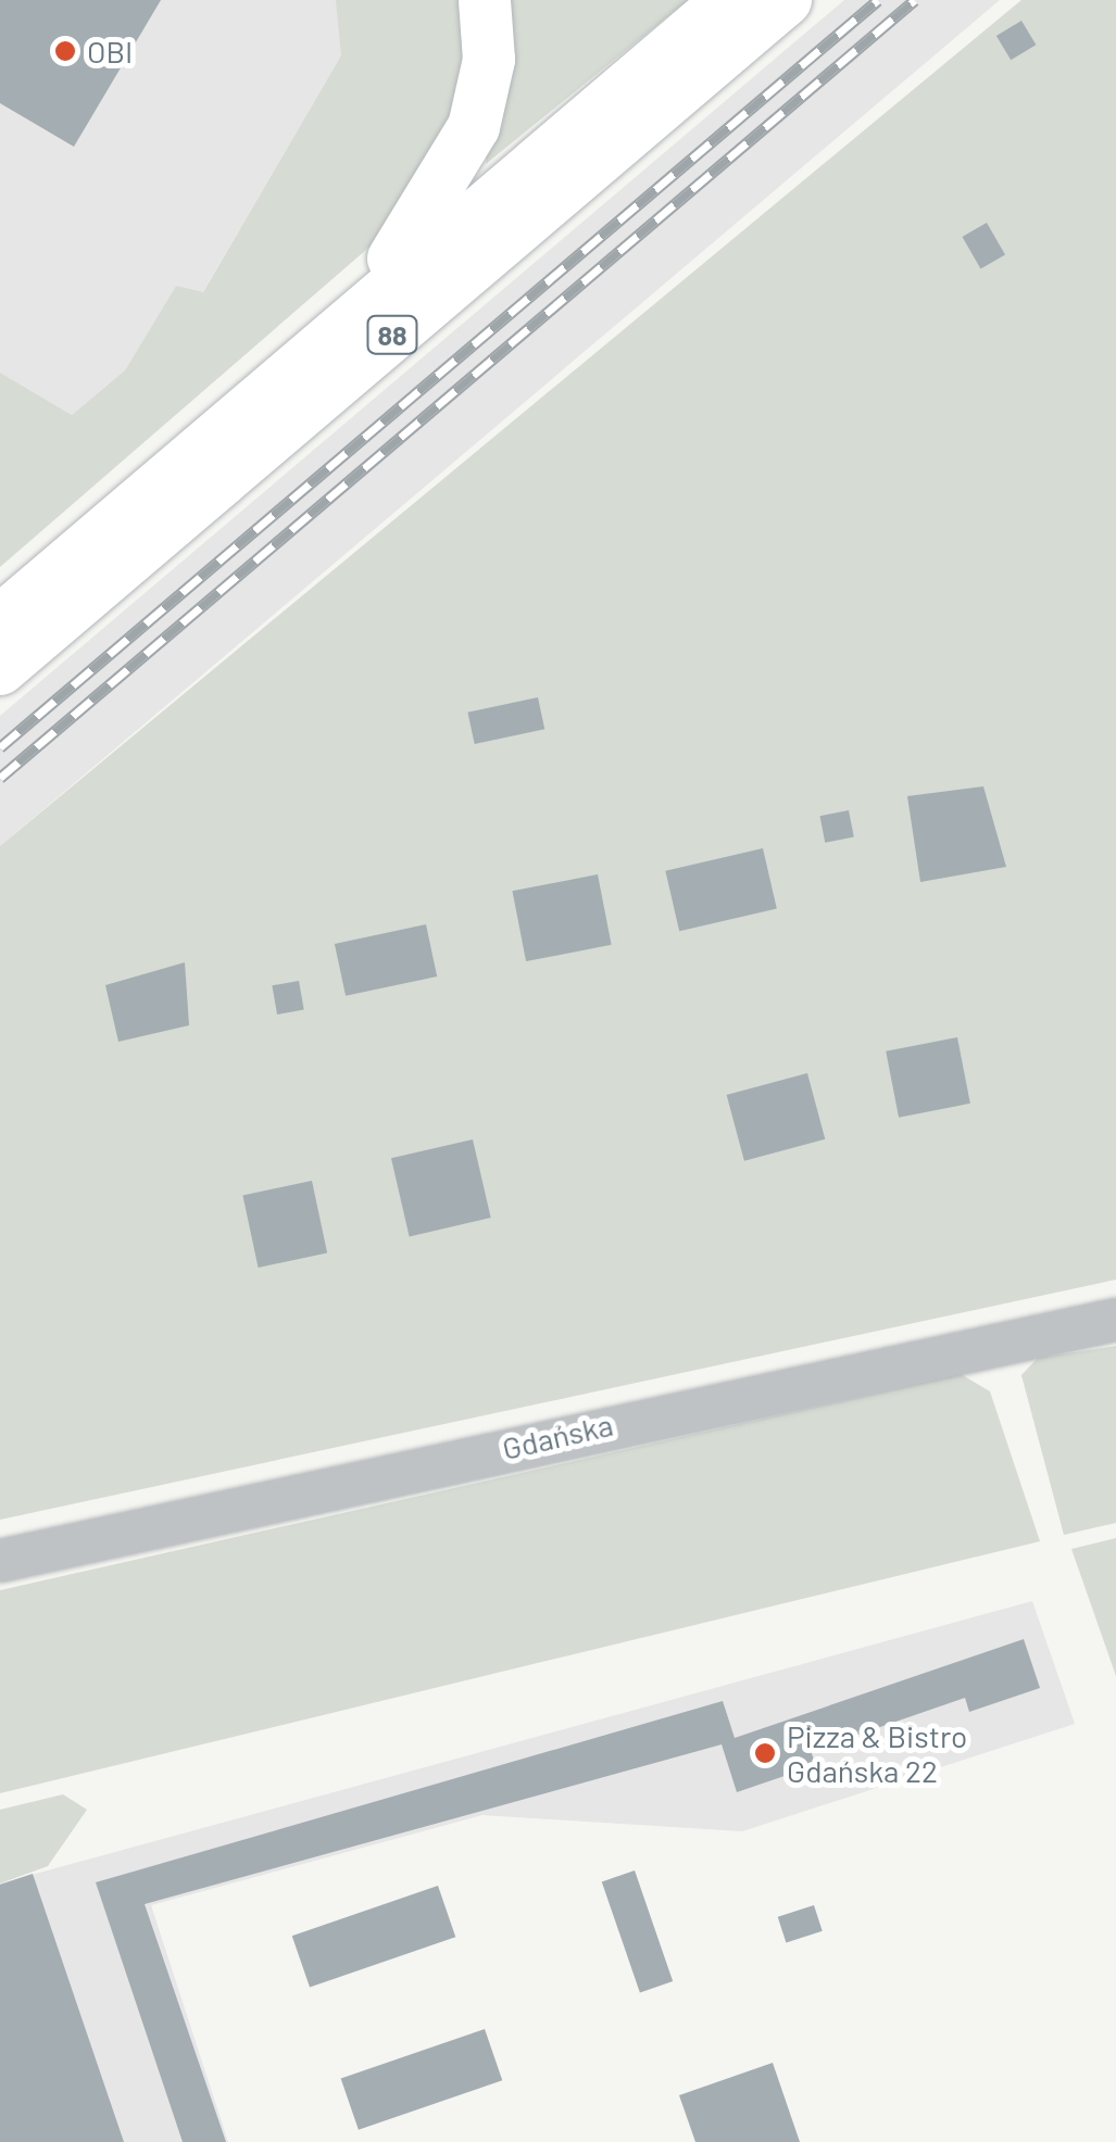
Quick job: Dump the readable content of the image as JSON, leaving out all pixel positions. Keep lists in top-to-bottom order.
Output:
{
  "streets": {
    "main road": ["88"],
    "street": ["Gdańska"]
  },
  "places": ["OBI", "Pizza & Bistro Gdańska 22"]
}
